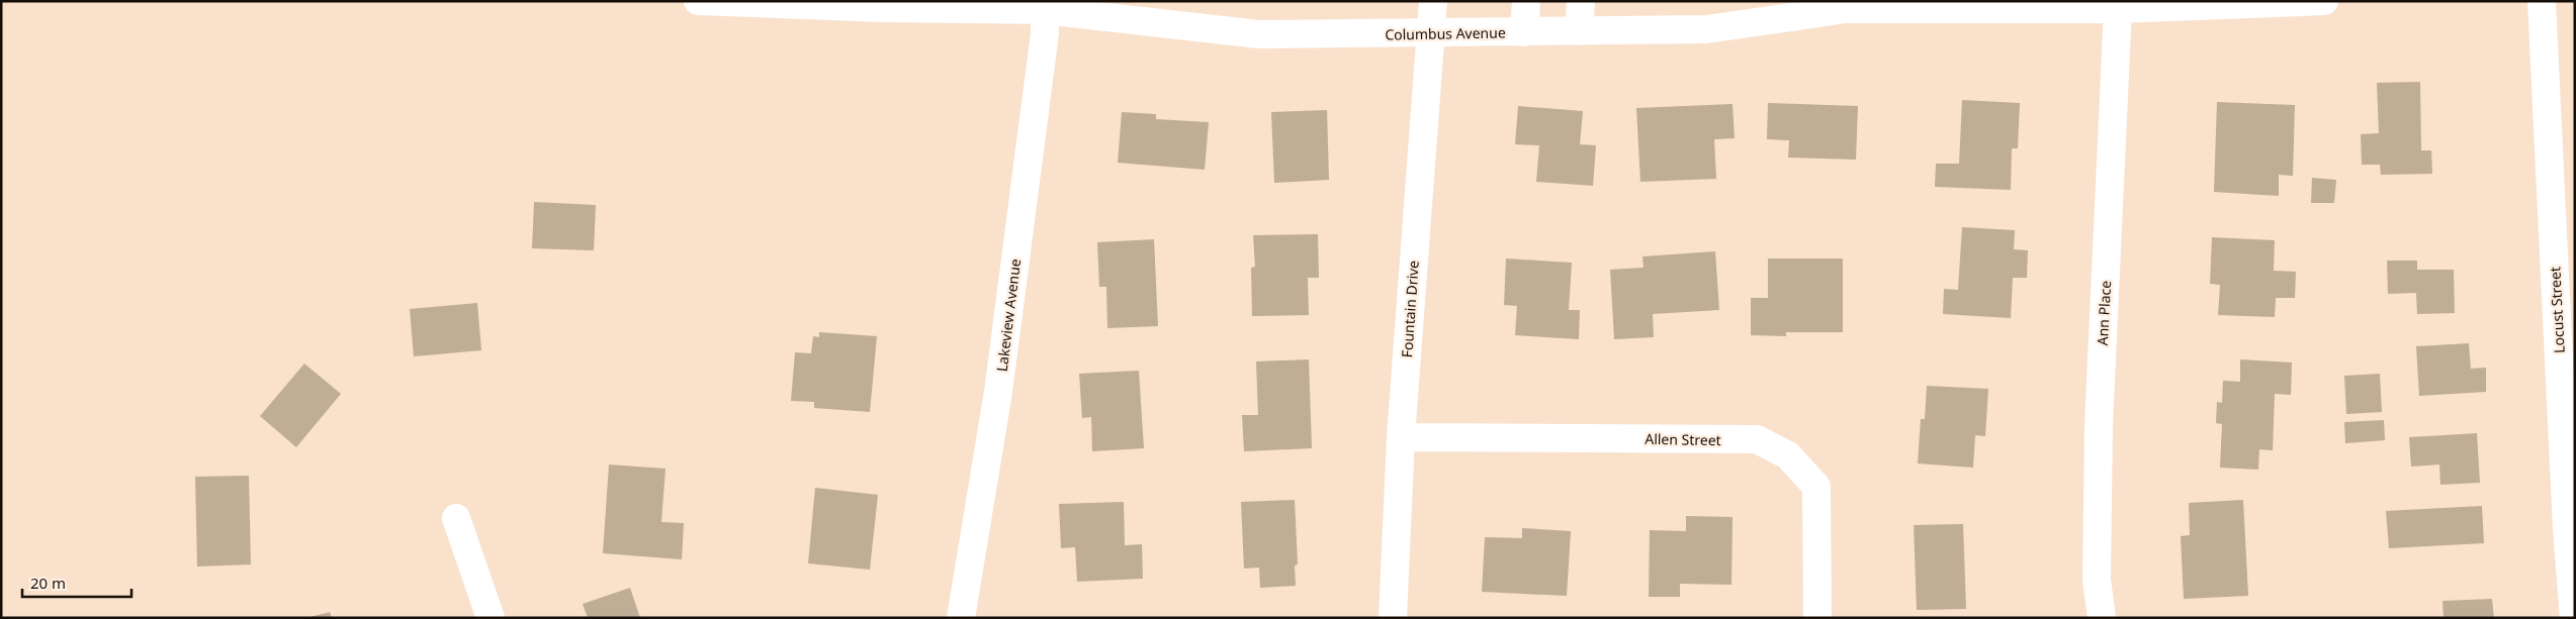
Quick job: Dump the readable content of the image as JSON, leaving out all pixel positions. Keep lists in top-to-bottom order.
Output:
{
  "streets": {
    "street": [
      "Columbus Avenue",
      "Fountain Drive",
      "Locust Street",
      "Ann Place",
      "Lakeview Avenue",
      "Allen Street"
    ]
  },
  "crossings": [
    ["Columbus Avenue", "Fountain Drive"],
    ["Columbus Avenue", "Ann Place"],
    ["Columbus Avenue", "Lakeview Avenue"],
    ["Fountain Drive", "Allen Street"]
  ],
  "scale_bar": "20 m"
}
